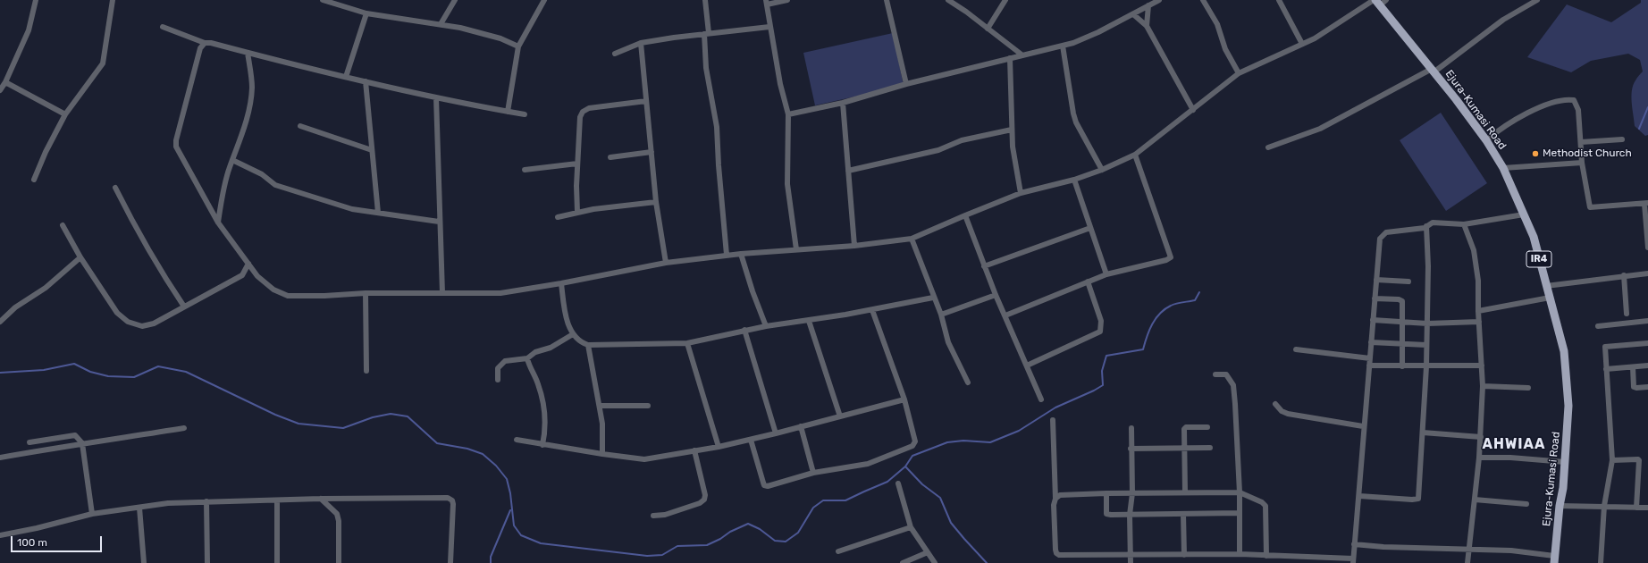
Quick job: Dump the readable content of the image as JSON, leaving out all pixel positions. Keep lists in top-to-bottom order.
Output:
{
  "streets": {
    "main road": ["Ejura-Kumasi Road", "IR4"]
  },
  "districts": ["AHWIAA"],
  "places": ["Methodist Church"],
  "scale_bar": "100 m"
}
